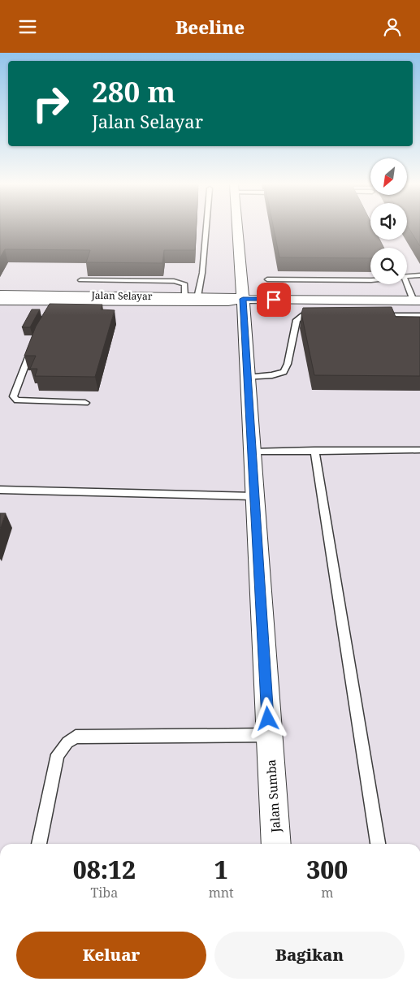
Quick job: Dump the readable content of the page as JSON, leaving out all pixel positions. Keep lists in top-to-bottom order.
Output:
{
  "streets": {
    "street": ["Jalan Selayar", "Jalan Sumba"]
  },
  "crossings": [
    ["Jalan Selayar", "Jalan Sumba"]
  ],
  "north": "bottom left",
  "page": {
    "header": "Beeline",
    "turn": ["280 m", "Jalan Selayar"],
    "eta": [
      "08:12",
      "Tiba",
      "1",
      "mnt",
      "300",
      "m"
    ],
    "buttons": ["Keluar", "Bagikan"]
  }
}
